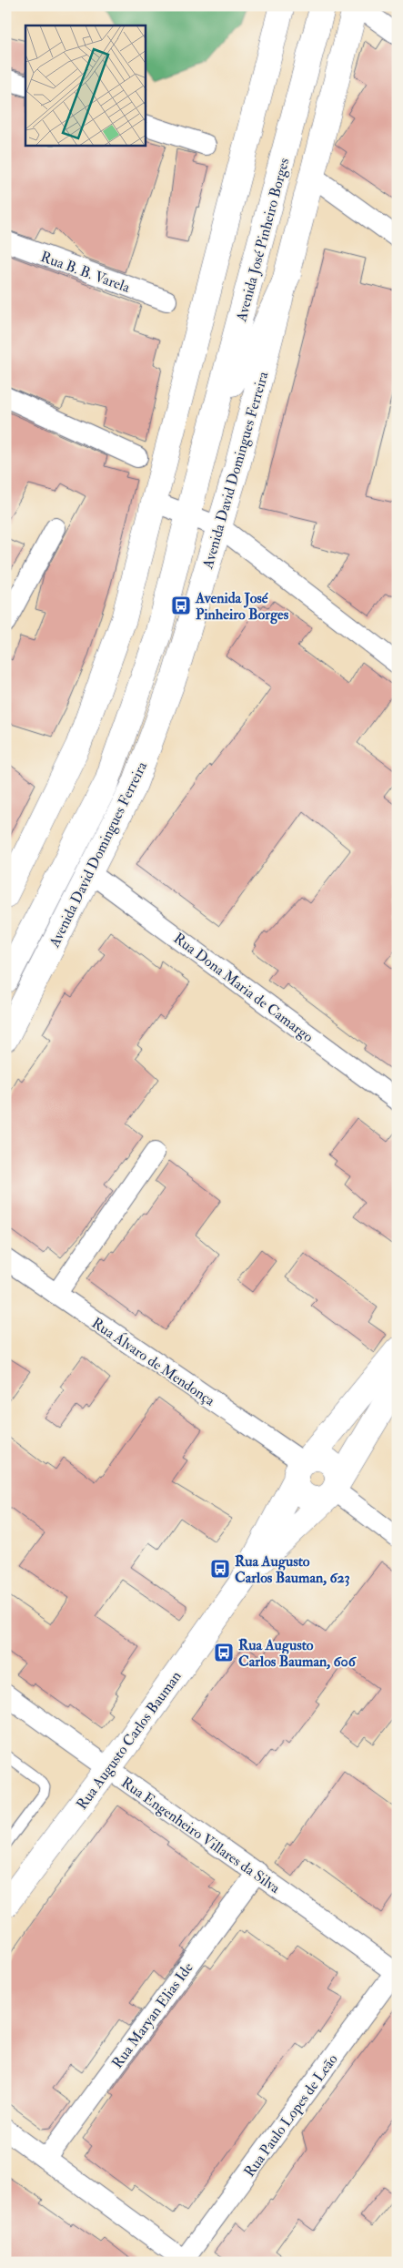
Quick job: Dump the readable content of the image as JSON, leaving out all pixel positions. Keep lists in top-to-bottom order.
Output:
{
  "streets": {
    "main road": ["Avenida José Pinheiro Borges", "Avenida David Domingues Ferreira", "Rua Augusto Carlos Bauman"],
    "street": [
      "Rua B. B. Varela",
      "Rua Dona Maria de Camargo",
      "Rua Álvaro de Mendonça",
      "Rua Engenheiro Villares da Silva",
      "Rua Maryan Elias Ide",
      "Rua Paulo Lopes de Leão"
    ]
  },
  "crossings": [
    ["Avenida David Domingues Ferreira", "Rua Dona Maria de Camargo"],
    ["Rua Álvaro de Mendonça", "Rua Augusto Carlos Bauman"],
    ["Rua Augusto Carlos Bauman", "Rua Engenheiro Villares da Silva"],
    ["Rua Engenheiro Villares da Silva", "Rua Maryan Elias Ide"],
    ["Rua Engenheiro Villares da Silva", "Rua Paulo Lopes de Leão"]
  ],
  "places": {
    "bus stop": ["Avenida José Pinheiro Borges", "Rua Augusto Carlos Bauman, 623", "Rua Augusto Carlos Bauman, 606"]
  }
}
